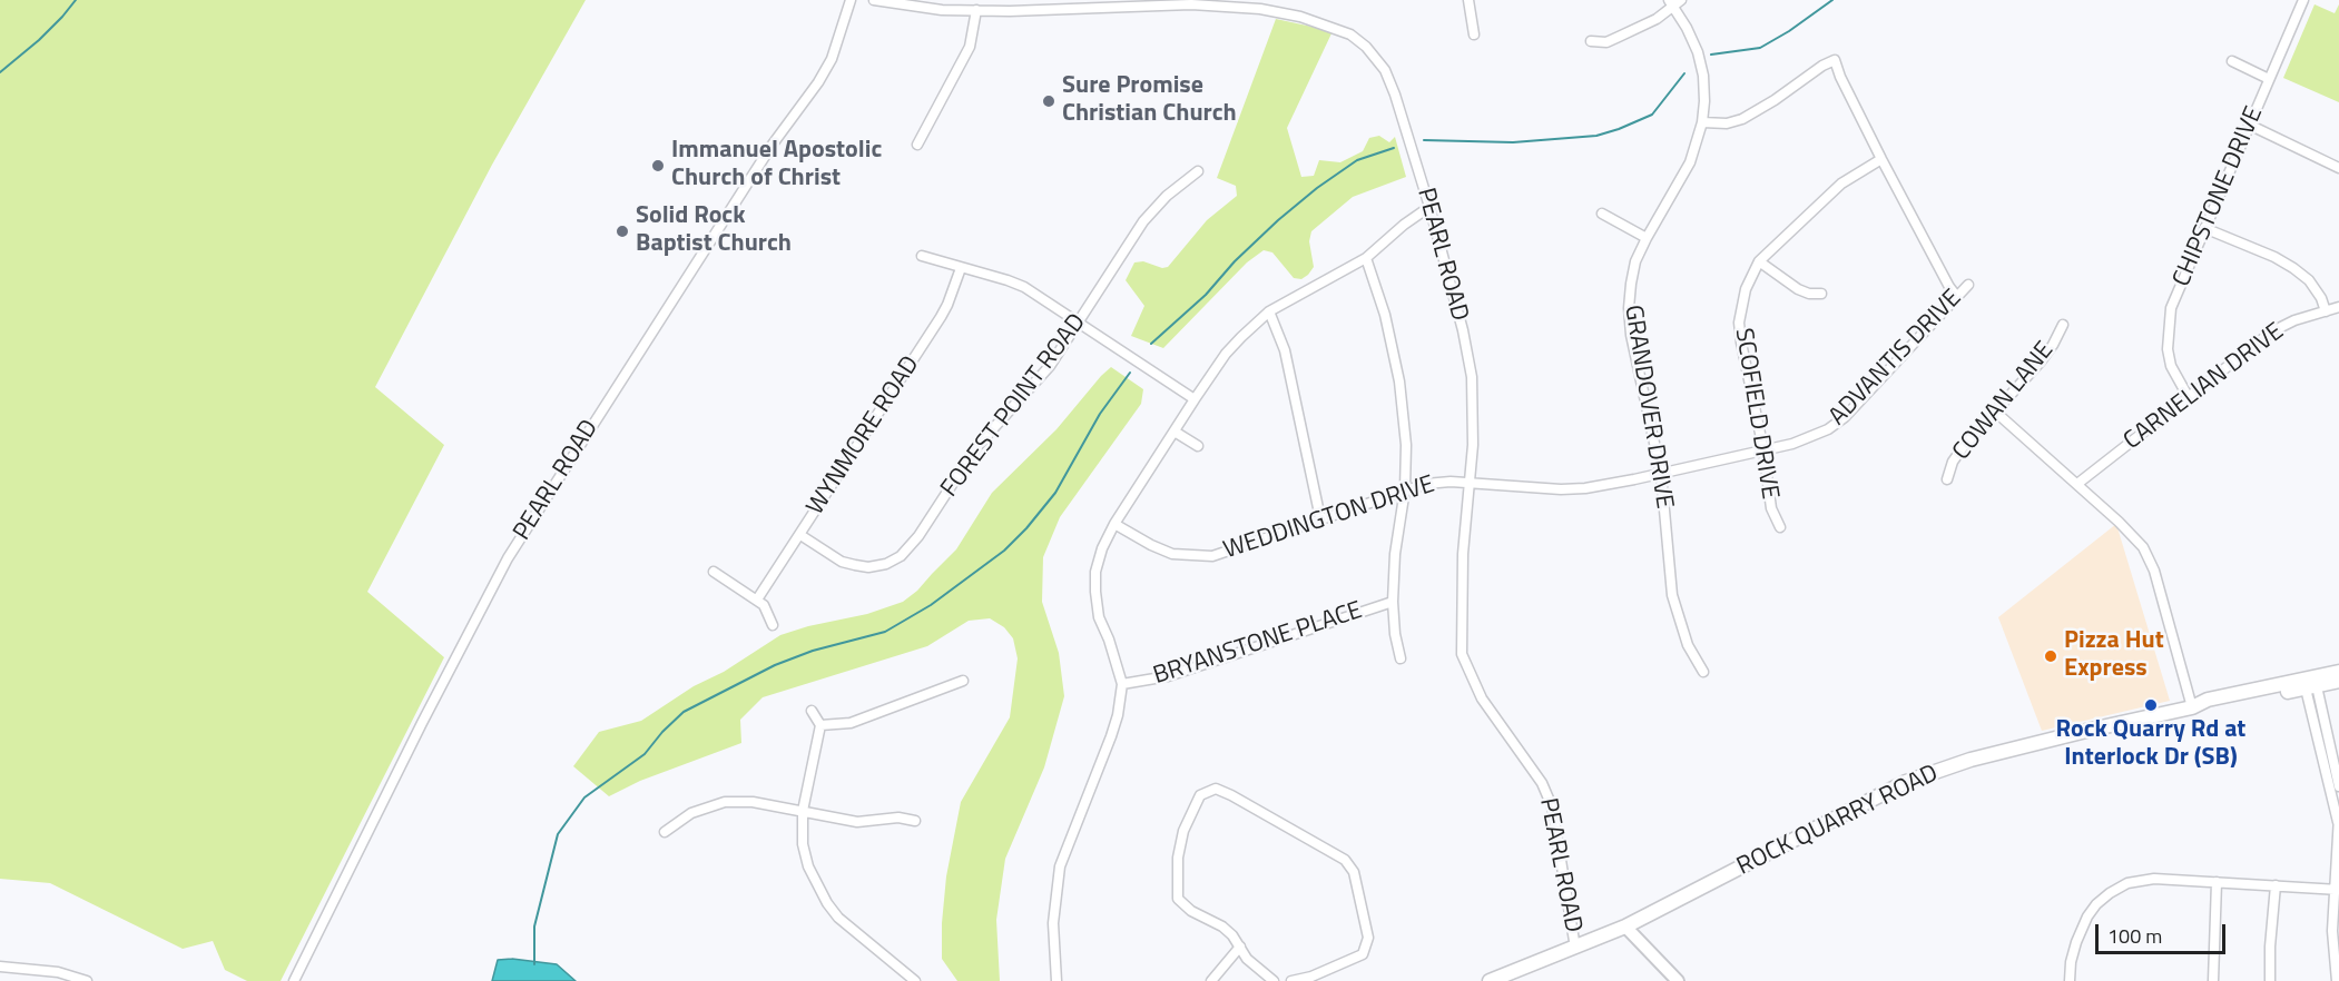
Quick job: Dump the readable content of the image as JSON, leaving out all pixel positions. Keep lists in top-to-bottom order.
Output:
{
  "streets": {
    "main road": ["ROCK QUARRY ROAD"],
    "street": [
      "CHIPSTONE DRIVE",
      "PEARL ROAD",
      "ADVANTIS DRIVE",
      "CARNELIAN DRIVE",
      "COWAN LANE",
      "FOREST POINT ROAD",
      "GRANDOVER DRIVE",
      "SCOFIELD DRIVE",
      "WYNMORE ROAD",
      "WEDDINGTON DRIVE",
      "BRYANSTONE PLACE"
    ]
  },
  "crossings": [
    ["CHIPSTONE DRIVE", "CARNELIAN DRIVE"],
    ["PEARL ROAD", "ADVANTIS DRIVE"],
    ["PEARL ROAD", "WEDDINGTON DRIVE"],
    ["PEARL ROAD", "ROCK QUARRY ROAD"],
    ["ADVANTIS DRIVE", "GRANDOVER DRIVE"],
    ["ADVANTIS DRIVE", "SCOFIELD DRIVE"],
    ["ADVANTIS DRIVE", "WEDDINGTON DRIVE"],
    ["FOREST POINT ROAD", "WYNMORE ROAD"]
  ],
  "places": [
    "Sure Promise Christian Church",
    "Immanuel Apostolic Church of Christ",
    "Solid Rock Baptist Church",
    "Pizza Hut Express",
    "Rock Quarry Rd at Interlock Dr (SB)"
  ],
  "scale_bar": "100 m"
}
